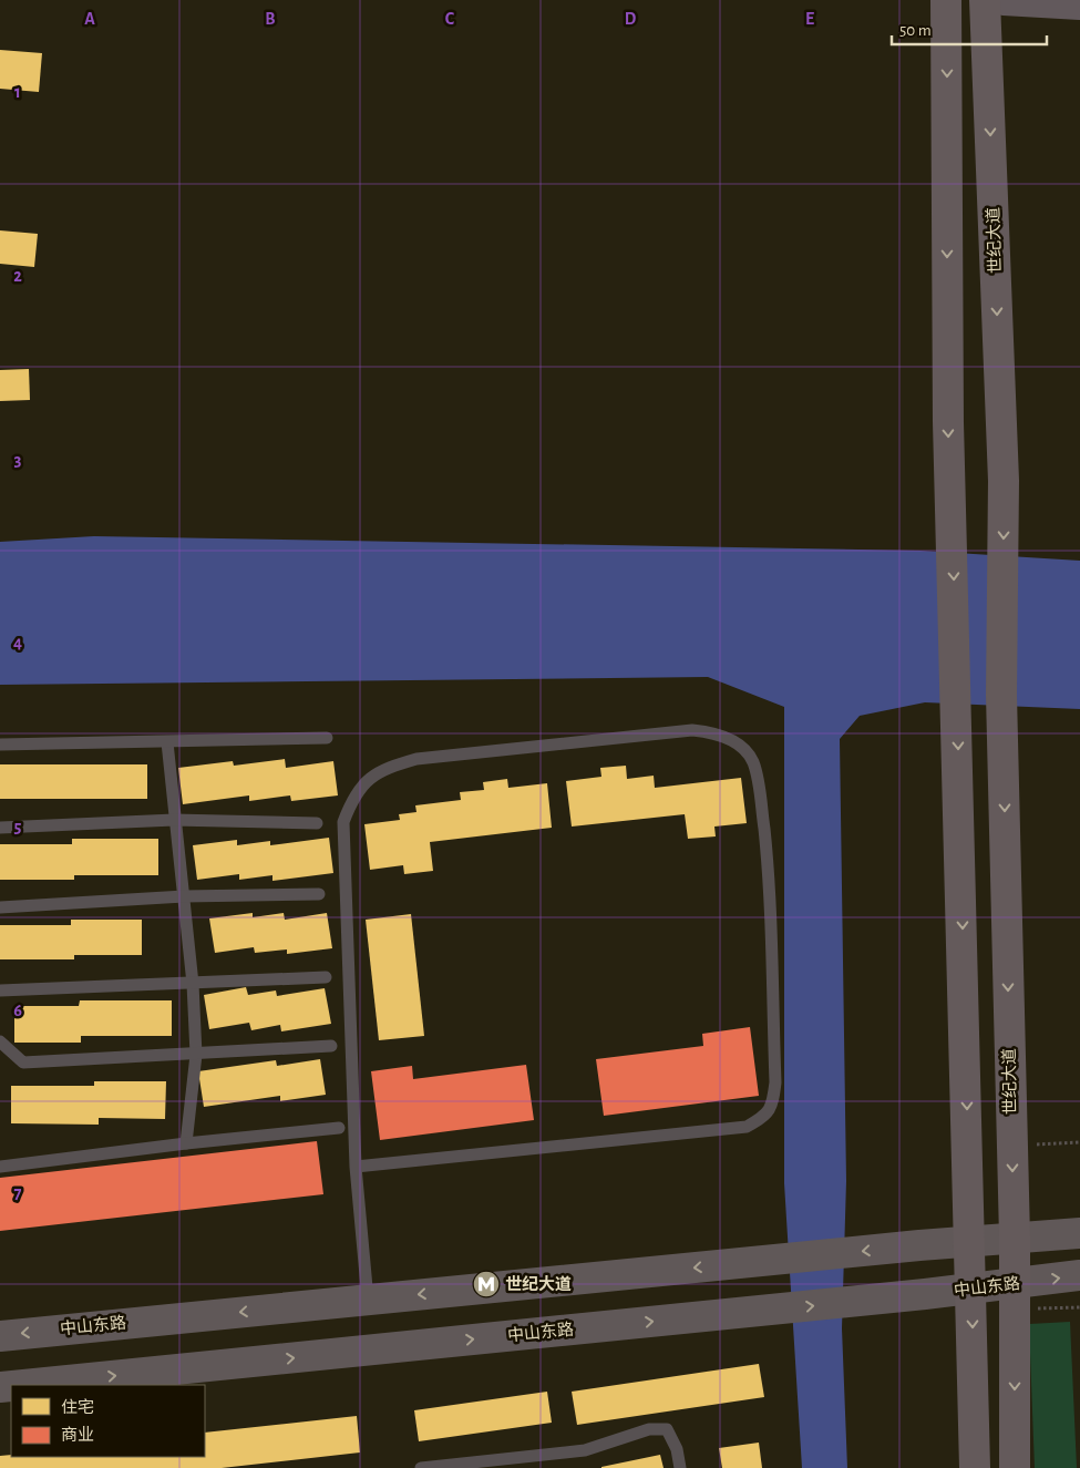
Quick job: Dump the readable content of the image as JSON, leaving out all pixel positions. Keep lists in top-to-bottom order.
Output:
{
  "streets": {
    "highway": ["世纪大道"],
    "main road": ["中山东路"]
  },
  "crossings": [
    ["世纪大道", "中山东路"]
  ],
  "places": {
    "metro station": ["世纪大道"]
  },
  "legend": ["住宅", "商业"],
  "scale_bar": "50 m",
  "grid": {
    "columns": [
      "A",
      "B",
      "C",
      "D",
      "E"
    ],
    "rows": [
      "1",
      "2",
      "3",
      "4",
      "5",
      "6",
      "7"
    ]
  }
}
